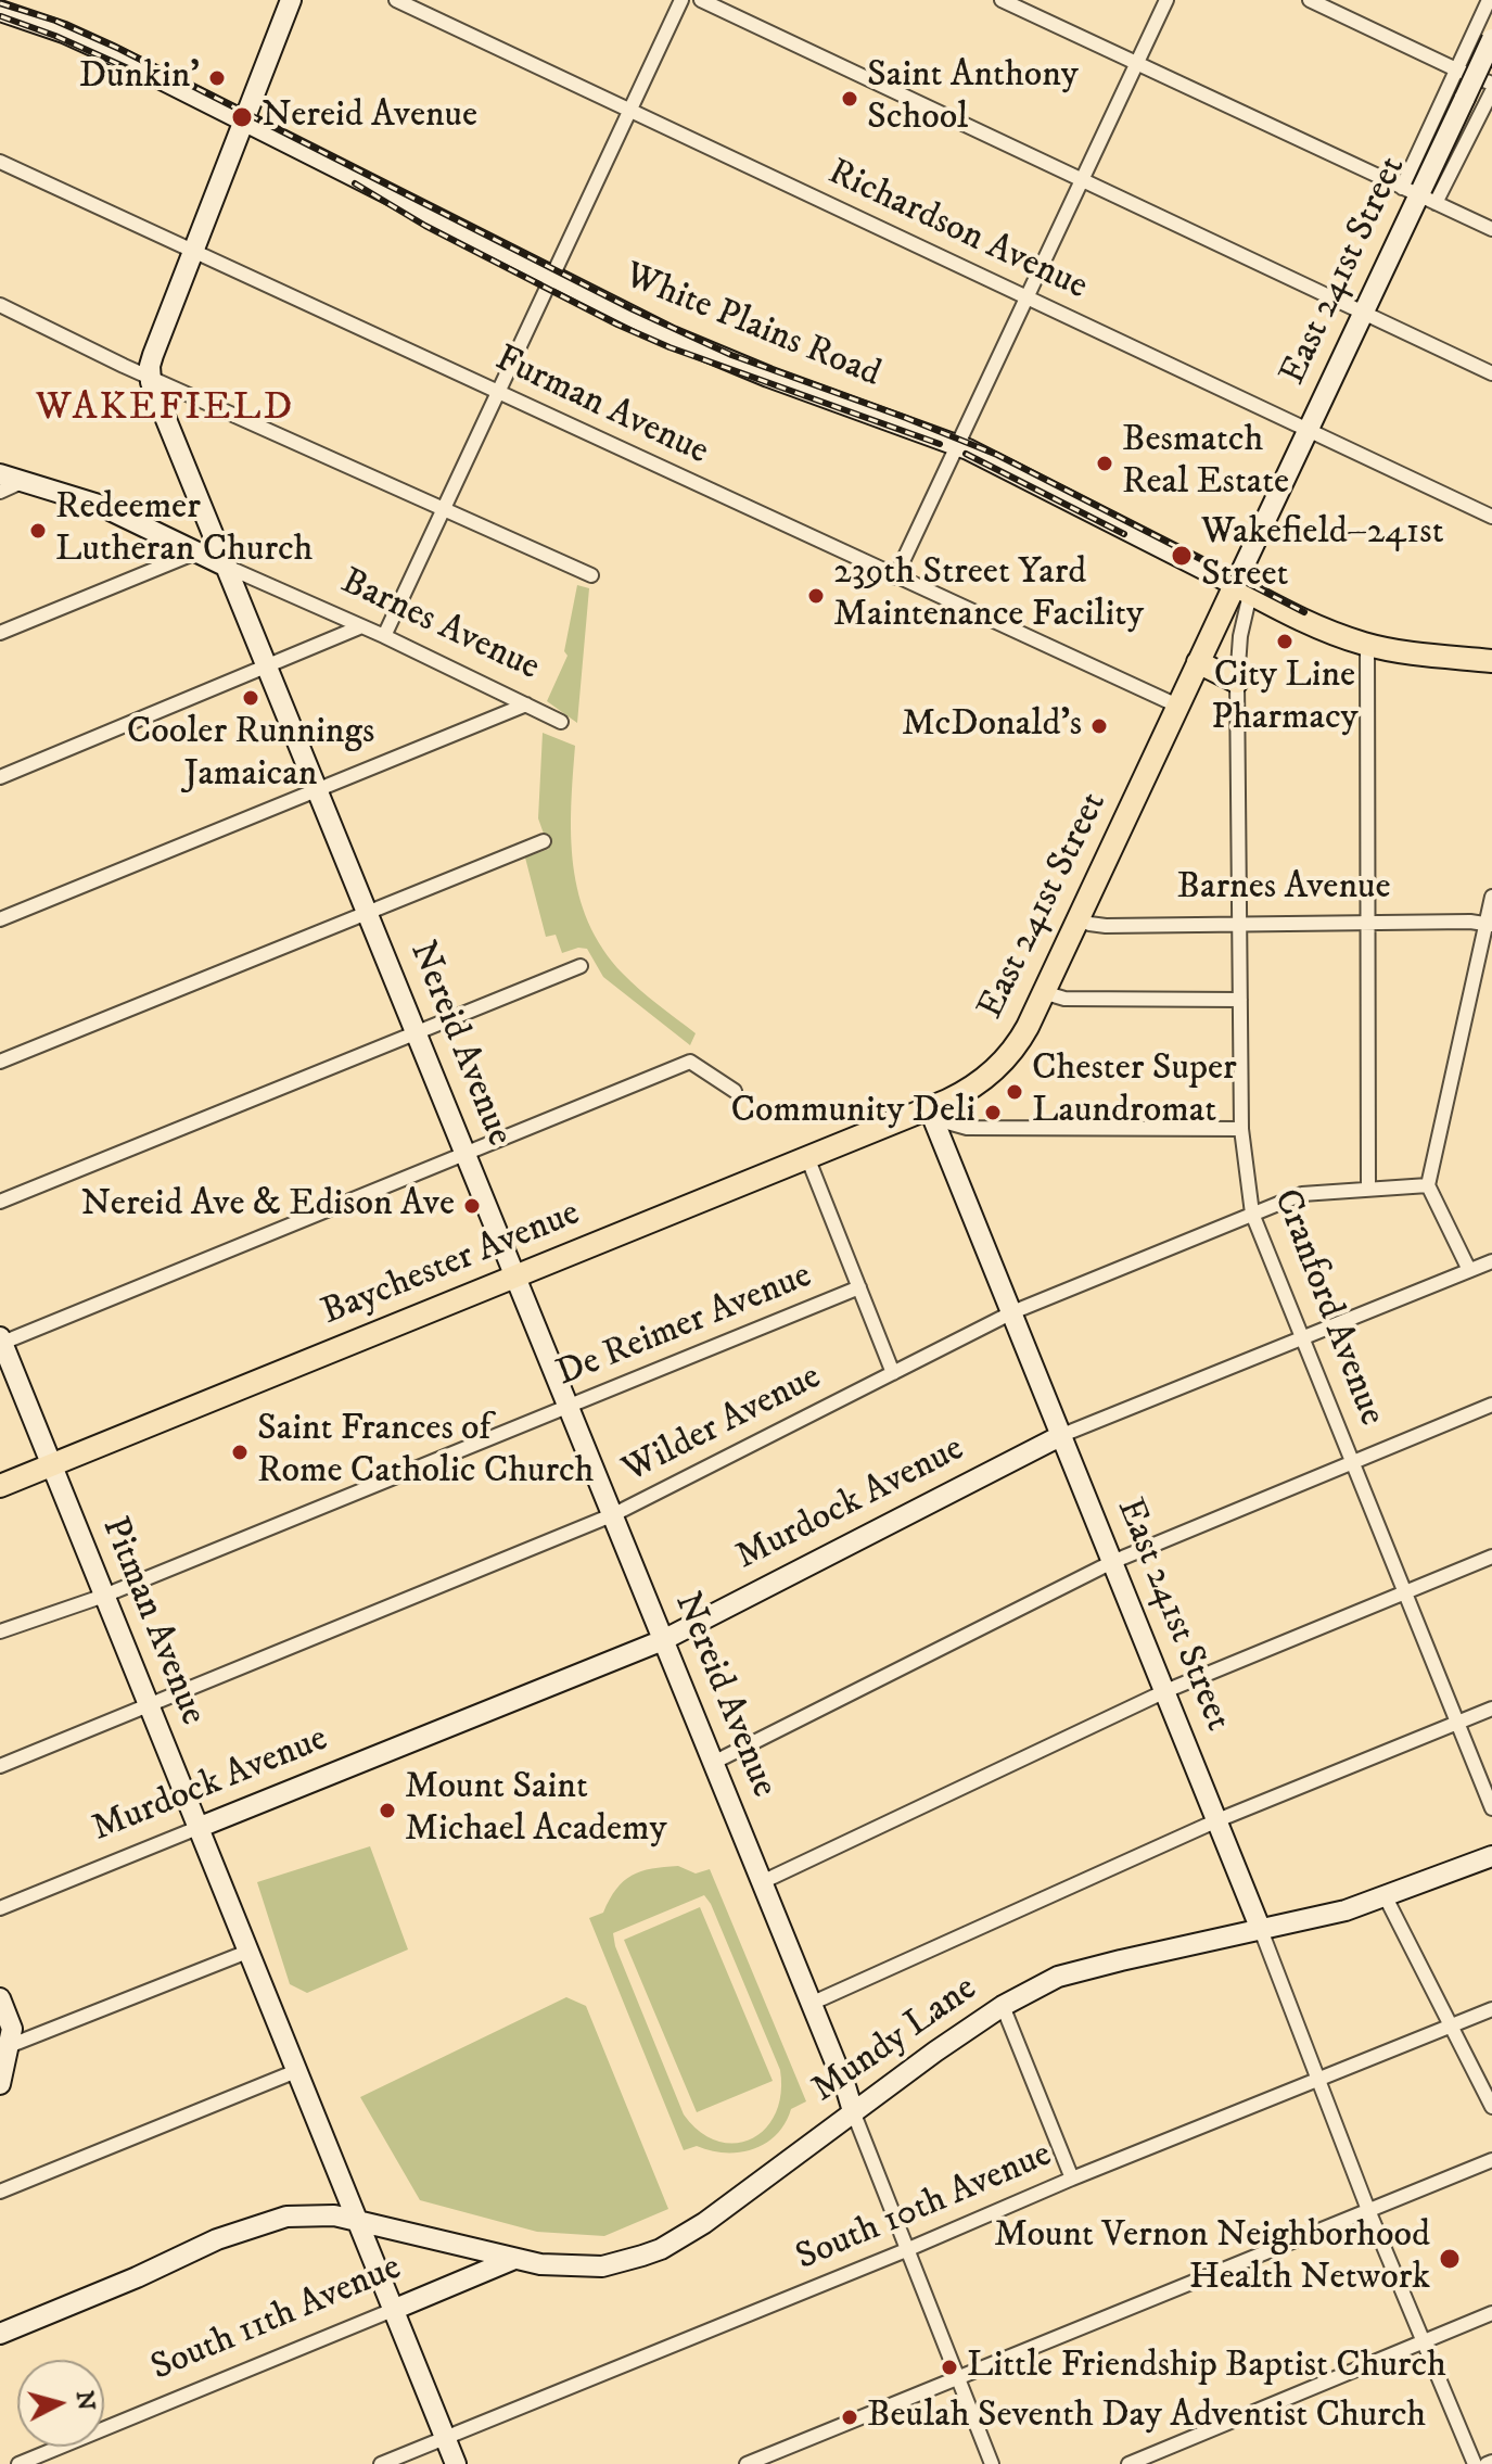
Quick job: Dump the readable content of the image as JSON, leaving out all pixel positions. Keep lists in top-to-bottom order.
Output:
{
  "streets": {
    "main road": ["East 241st Street", "White Plains Road", "Baychester Avenue"],
    "street": [
      "Richardson Avenue",
      "Furman Avenue",
      "Barnes Avenue",
      "Nereid Avenue",
      "Cranford Avenue",
      "De Reimer Avenue",
      "Wilder Avenue",
      "Murdock Avenue",
      "Pitman Avenue",
      "Mundy Lane",
      "South 10th Avenue",
      "South 11th Avenue"
    ]
  },
  "crossings": [
    ["Richardson Avenue", "East 241st Street"],
    ["East 241st Street", "White Plains Road"],
    ["East 241st Street", "Furman Avenue"],
    ["East 241st Street", "Barnes Avenue"],
    ["East 241st Street", "Baychester Avenue"],
    ["East 241st Street", "Cranford Avenue"],
    ["East 241st Street", "Wilder Avenue"],
    ["East 241st Street", "Murdock Avenue"],
    ["East 241st Street", "Mundy Lane"],
    ["White Plains Road", "Cranford Avenue"],
    ["Barnes Avenue", "Nereid Avenue"],
    ["Barnes Avenue", "Cranford Avenue"],
    ["Nereid Avenue", "Baychester Avenue"],
    ["Nereid Avenue", "De Reimer Avenue"],
    ["Nereid Avenue", "Wilder Avenue"],
    ["Nereid Avenue", "Murdock Avenue"],
    ["Nereid Avenue", "Mundy Lane"],
    ["Baychester Avenue", "Pitman Avenue"],
    ["Cranford Avenue", "Wilder Avenue"],
    ["Cranford Avenue", "Murdock Avenue"],
    ["De Reimer Avenue", "Pitman Avenue"],
    ["Wilder Avenue", "Pitman Avenue"],
    ["Murdock Avenue", "Pitman Avenue"],
    ["Pitman Avenue", "Mundy Lane"],
    ["Pitman Avenue", "South 10th Avenue"],
    ["Pitman Avenue", "South 11th Avenue"],
    ["Mundy Lane", "South 11th Avenue"]
  ],
  "districts": ["WAKEFIELD"],
  "places": [
    "Dunkin'",
    "Saint Anthony School",
    "Nereid Avenue",
    "Besmatch Real Estate",
    "Redeemer Lutheran Church",
    "Wakefield–241st Street",
    "239th Street Yard Maintenance Facility",
    "City Line Pharmacy",
    "Cooler Runnings Jamaican",
    "McDonald's",
    "Chester Super Laundromat",
    "Community Deli",
    "Nereid Ave & Edison Ave",
    "Saint Frances of Rome Catholic Church",
    "Mount Saint Michael Academy",
    "Mount Vernon Neighborhood Health Network",
    "Little Friendship Baptist Church",
    "Beulah Seventh Day Adventist Church"
  ],
  "north": "right"
}
